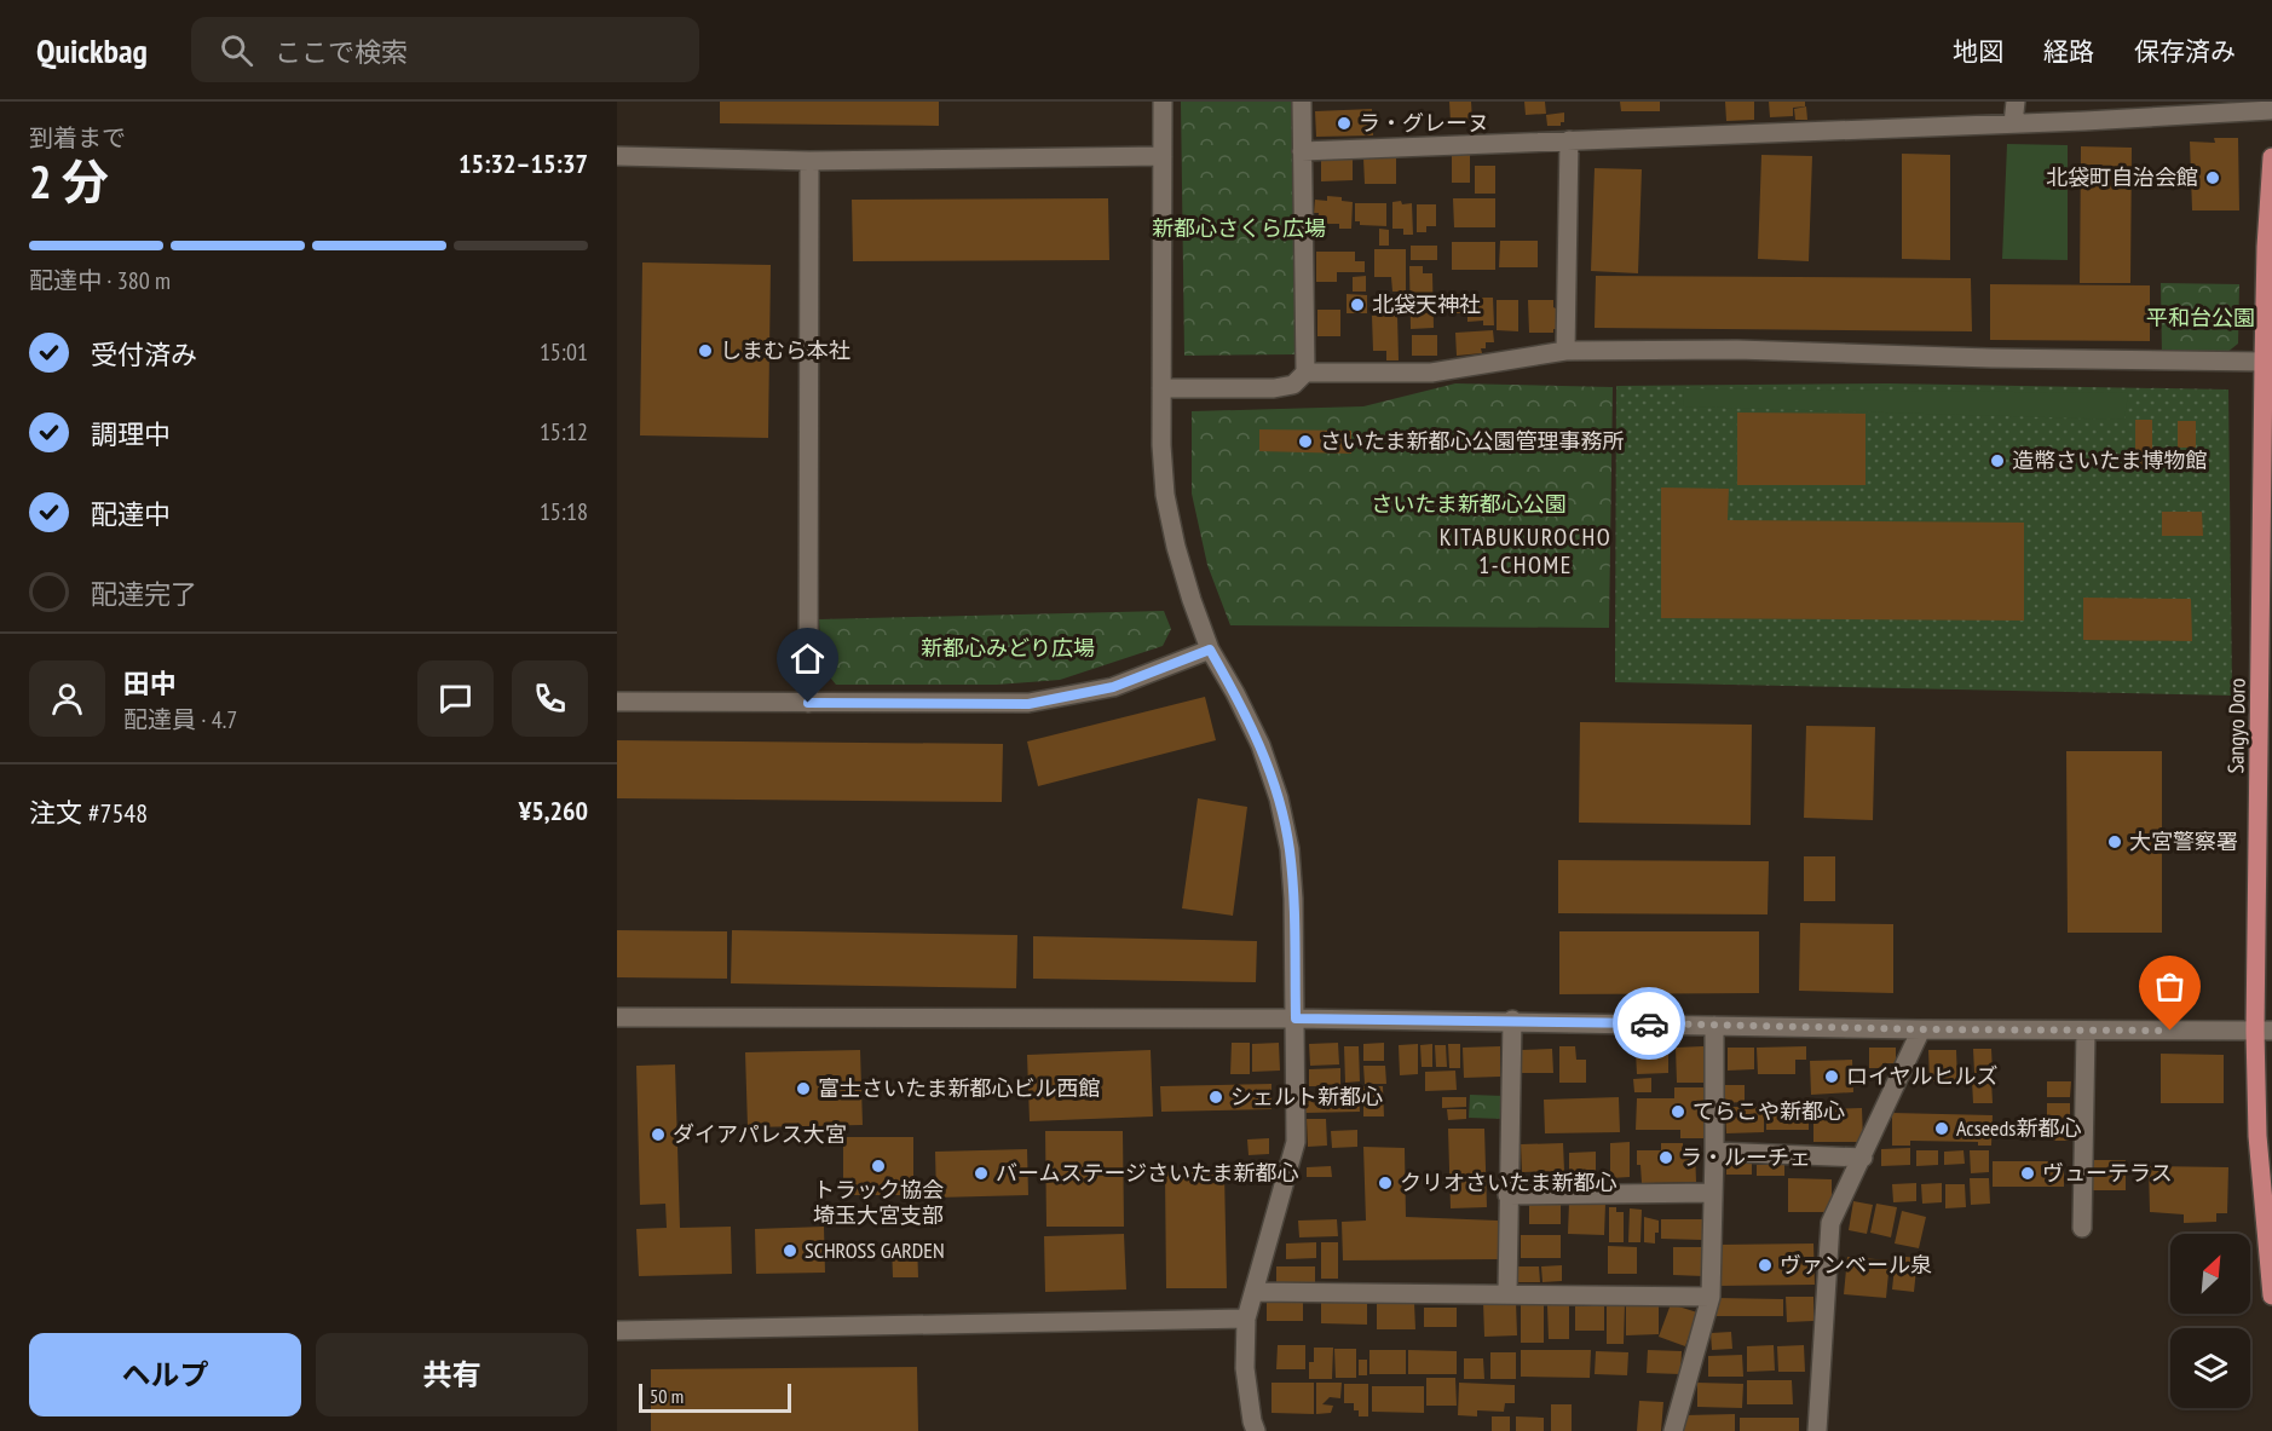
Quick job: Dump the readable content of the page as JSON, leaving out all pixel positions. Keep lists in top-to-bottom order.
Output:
{
  "streets": {
    "main road": ["Sangyo Doro"]
  },
  "districts": ["KITABUKUROCHO 1-CHOME"],
  "parks": [
    "新都心さくら広場",
    "平和台公園",
    "さいたま新都心公園",
    "新都心みどり広場"
  ],
  "places": [
    "ラ・グレーヌ",
    "北袋町自治会館",
    "北袋天神社",
    "しまむら本社",
    "さいたま新都心公園管理事務所",
    "造幣さいたま博物館",
    "大宮警察署",
    "ロイヤルヒルズ",
    "富士さいたま新都心ビル西館",
    "シェルト新都心",
    "てらこや新都心",
    "Acseeds新都心",
    "ダイアパレス大宮",
    "ラ・ルーチェ",
    "トラック協会 埼玉大宮支部",
    "バームステージさいたま新都心",
    "ヴューテラス",
    "クリオさいたま新都心",
    "SCHROSS GARDEN",
    "ヴァンベール泉"
  ],
  "scale_bar": "50 m",
  "north": "top right",
  "page": {
    "header": "Quickbag",
    "search": "ここで検索",
    "nav": ["地図", "経路", "保存済み"],
    "heading": ["2 分", "到着まで", "15:32–15:37"],
    "panel": [
      "田中",
      "配達員 · 4.7",
      "注文 #7548",
      "¥5,260"
    ],
    "bar": "配達中 · 380 m",
    "list": [
      ["受付済み", "15:01"],
      ["調理中", "15:12"],
      ["配達中", "15:18"],
      "配達完了"
    ],
    "buttons": ["ヘルプ", "共有"],
    "scale": "50 m"
  }
}
